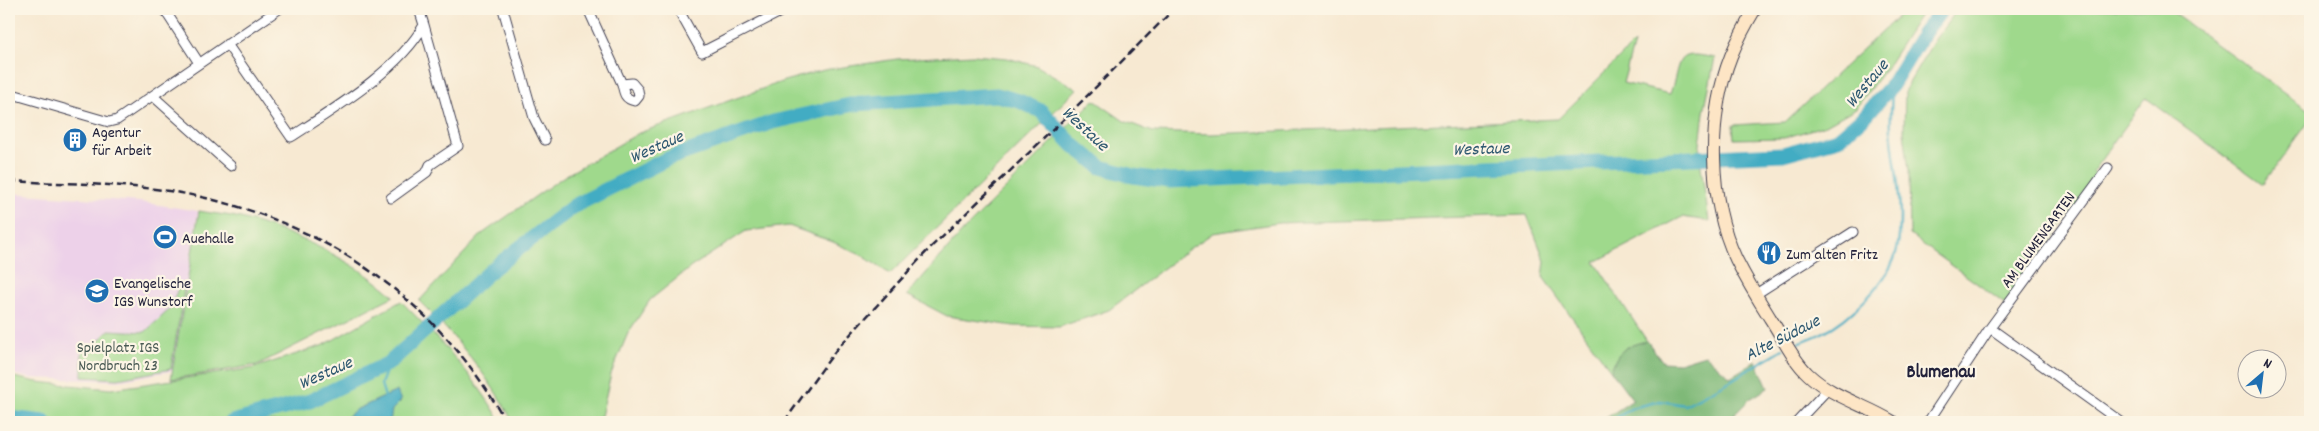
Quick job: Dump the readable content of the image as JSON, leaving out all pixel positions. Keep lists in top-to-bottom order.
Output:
{
  "streets": {
    "street": ["AM BLUMENGARTEN"]
  },
  "districts": ["Blumenau"],
  "water": ["Westaue", "Alte Südaue"],
  "parks": ["Spielplatz IGS Nordbruch 23"],
  "places": {
    "building": ["Agentur für Arbeit"],
    "sports": ["Auehalle"],
    "restaurant": ["Zum alten Fritz"],
    "school or university": ["Evangelische IGS Wunstorf"]
  },
  "north": "top right"
}
